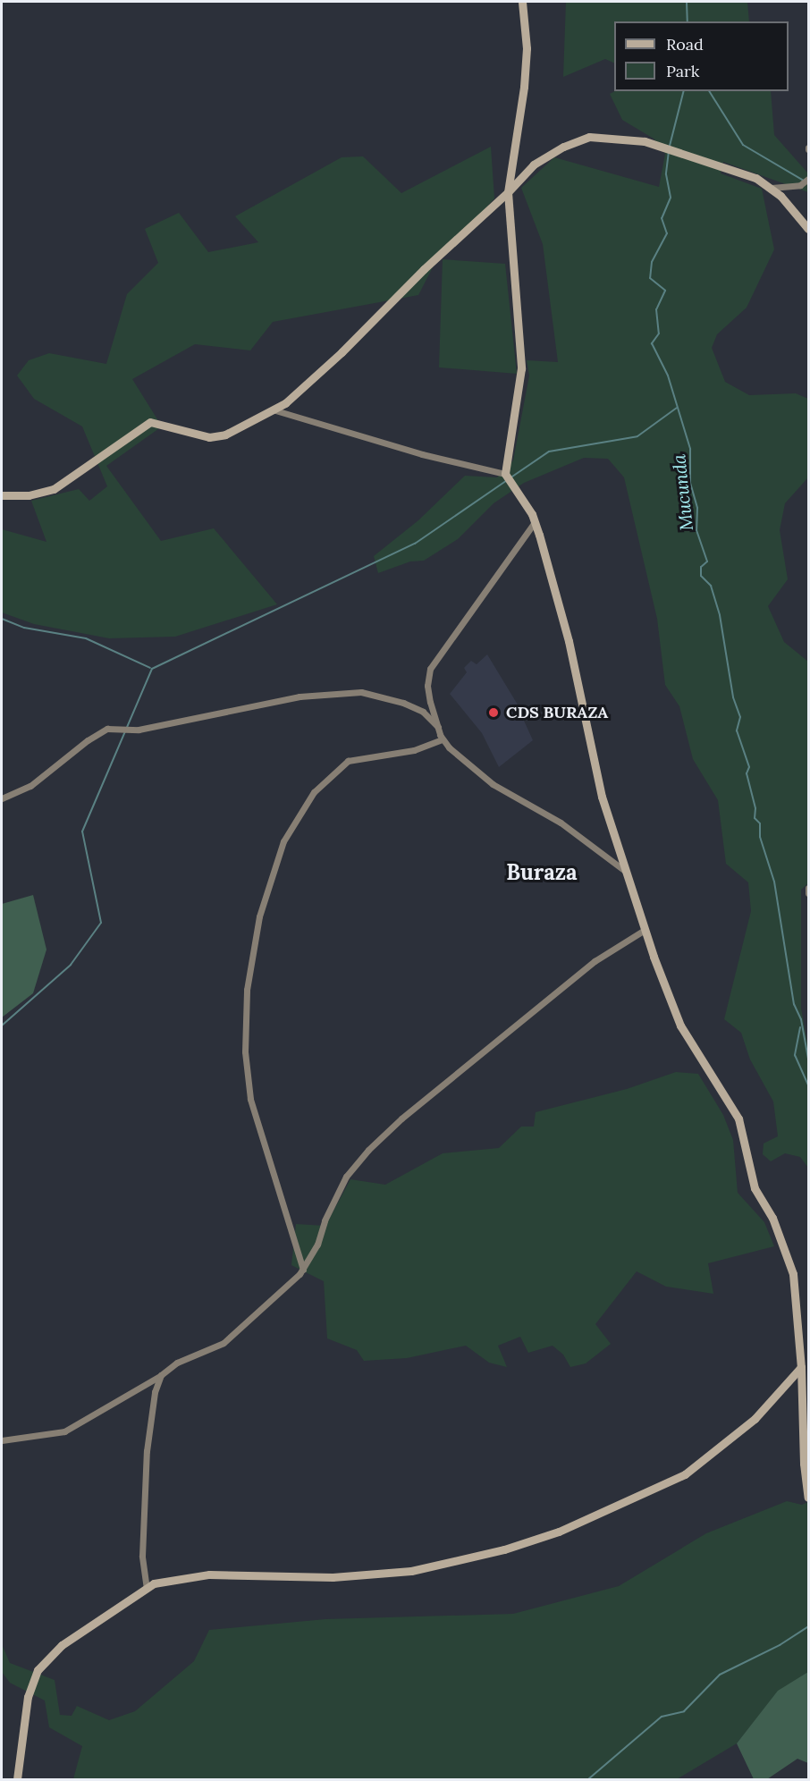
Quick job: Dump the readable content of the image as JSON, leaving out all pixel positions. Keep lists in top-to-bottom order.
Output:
{
  "districts": ["Buraza"],
  "water": ["Mucunda"],
  "places": ["CDS BURAZA"],
  "legend": ["Road", "Park"]
}
